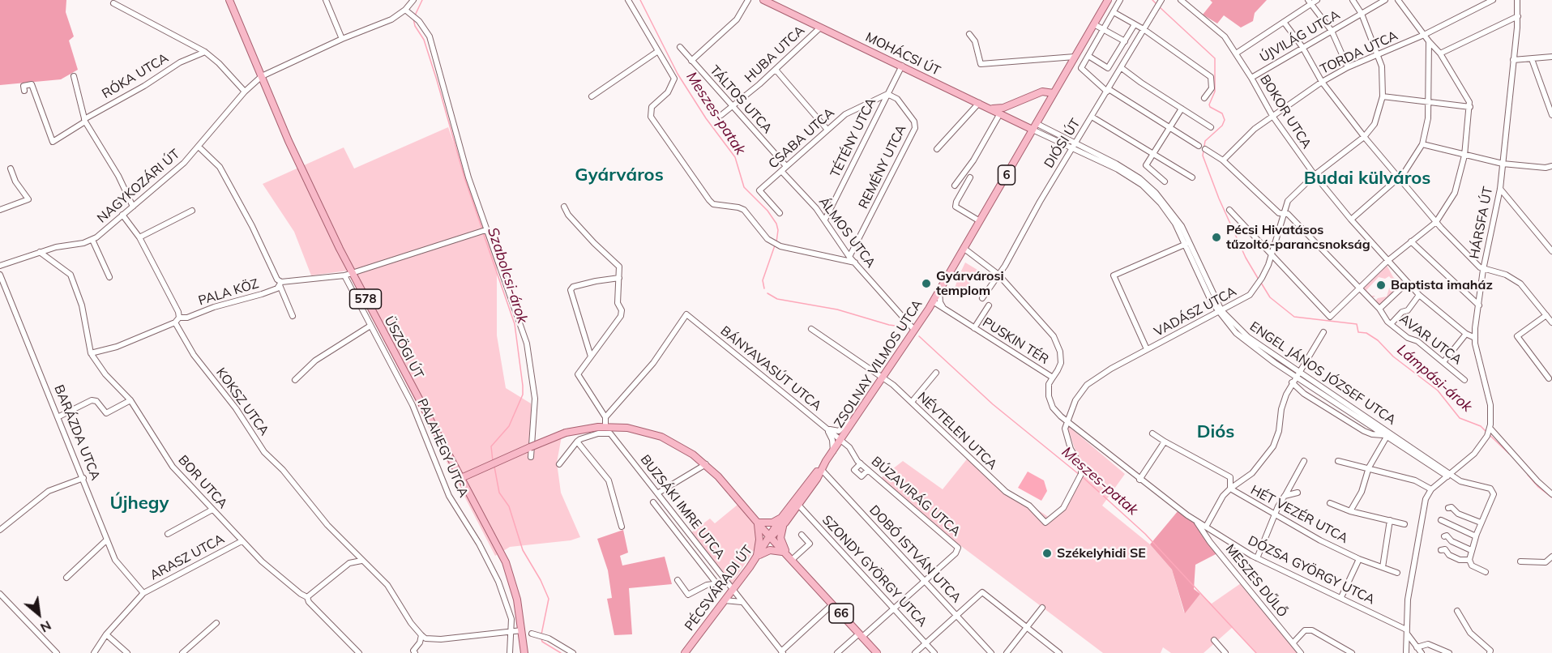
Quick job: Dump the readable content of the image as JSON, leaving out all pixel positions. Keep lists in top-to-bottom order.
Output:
{
  "streets": {
    "main road": [
      "MOHÁCSI ÚT",
      "6",
      "578",
      "ÜSZÖGI ÚT",
      "ZSOLNAY VILMOS UTCA",
      "PÉCSVÁRADI ÚT",
      "66"
    ],
    "street": [
      "ÚJVILÁG UTCA",
      "TORDA UTCA",
      "HUBA UTCA",
      "RÓKA UTCA",
      "TÁLTOS UTCA",
      "BOKOR UTCA",
      "TÉTÉNY UTCA",
      "CSABA UTCA",
      "DIÓSI ÚT",
      "REMÉNY UTCA",
      "NAGYKOZÁRI ÚT",
      "HÁRSFA ÚT",
      "ÁLMOS UTCA",
      "PALA KÖZ",
      "VADÁSZ UTCA",
      "AVAR UTCA",
      "PUSKIN TÉR",
      "BÁNYAVASÚT UTCA",
      "ENGEL JÁNOS JÓZSEF UTCA",
      "KOKSZ UTCA",
      "NÉVTELEN UTCA",
      "BARÁZDA UTCA",
      "PALAHEGY UTCA",
      "BOR UTCA",
      "BÚZAVIRÁG UTCA",
      "BUZSÁKI IMRE UTCA",
      "HÉT VEZÉR UTCA",
      "DOBÓ ISTVÁN UTCA",
      "ARASZ UTCA",
      "DÓZSA GYÖRGY UTCA",
      "SZONDY GYÖRGY UTCA",
      "MESZES DŰLŐ"
    ]
  },
  "crossings": [
    ["ÚJVILÁG UTCA", "BOKOR UTCA"],
    ["ÚJVILÁG UTCA", "VADÁSZ UTCA"],
    ["TORDA UTCA", "BOKOR UTCA"],
    ["TORDA UTCA", "VADÁSZ UTCA"],
    ["TORDA UTCA", "AVAR UTCA"],
    ["HUBA UTCA", "MOHÁCSI ÚT"],
    ["HUBA UTCA", "TÁLTOS UTCA"],
    ["MOHÁCSI ÚT", "TÉTÉNY UTCA"],
    ["MOHÁCSI ÚT", "ZSOLNAY VILMOS UTCA"],
    ["MOHÁCSI ÚT", "ENGEL JÁNOS JÓZSEF UTCA"],
    ["TÁLTOS UTCA", "CSABA UTCA"],
    ["BOKOR UTCA", "HÁRSFA ÚT"],
    ["BOKOR UTCA", "VADÁSZ UTCA"],
    ["TÉTÉNY UTCA", "CSABA UTCA"],
    ["TÉTÉNY UTCA", "REMÉNY UTCA"],
    ["TÉTÉNY UTCA", "ÁLMOS UTCA"],
    ["CSABA UTCA", "REMÉNY UTCA"],
    ["CSABA UTCA", "ÁLMOS UTCA"],
    ["DIÓSI ÚT", "PUSKIN TÉR"],
    ["DIÓSI ÚT", "ENGEL JÁNOS JÓZSEF UTCA"],
    ["REMÉNY UTCA", "ÁLMOS UTCA"],
    ["NAGYKOZÁRI ÚT", "ÜSZÖGI ÚT"],
    ["NAGYKOZÁRI ÚT", "KOKSZ UTCA"],
    ["NAGYKOZÁRI ÚT", "BOR UTCA"],
    ["ÁLMOS UTCA", "ZSOLNAY VILMOS UTCA"],
    ["PALA KÖZ", "KOKSZ UTCA"],
    ["PALA KÖZ", "BOR UTCA"],
    ["VADÁSZ UTCA", "AVAR UTCA"],
    ["VADÁSZ UTCA", "ENGEL JÁNOS JÓZSEF UTCA"],
    ["VADÁSZ UTCA", "NÉVTELEN UTCA"],
    ["VADÁSZ UTCA", "DÓZSA GYÖRGY UTCA"],
    ["PUSKIN TÉR", "ZSOLNAY VILMOS UTCA"],
    ["PUSKIN TÉR", "DÓZSA GYÖRGY UTCA"],
    ["ZSOLNAY VILMOS UTCA", "BÁNYAVASÚT UTCA"],
    ["ZSOLNAY VILMOS UTCA", "ENGEL JÁNOS JÓZSEF UTCA"],
    ["ZSOLNAY VILMOS UTCA", "NÉVTELEN UTCA"],
    ["ZSOLNAY VILMOS UTCA", "BÚZAVIRÁG UTCA"],
    ["ZSOLNAY VILMOS UTCA", "DOBÓ ISTVÁN UTCA"],
    ["ZSOLNAY VILMOS UTCA", "SZONDY GYÖRGY UTCA"],
    ["ZSOLNAY VILMOS UTCA", "PÉCSVÁRADI ÚT"],
    ["ZSOLNAY VILMOS UTCA", "66"],
    ["BÁNYAVASÚT UTCA", "BÚZAVIRÁG UTCA"],
    ["NÉVTELEN UTCA", "DÓZSA GYÖRGY UTCA"],
    ["BARÁZDA UTCA", "ARASZ UTCA"],
    ["BOR UTCA", "ARASZ UTCA"],
    ["BÚZAVIRÁG UTCA", "DOBÓ ISTVÁN UTCA"],
    ["BUZSÁKI IMRE UTCA", "PÉCSVÁRADI ÚT"],
    ["HÉT VEZÉR UTCA", "DÓZSA GYÖRGY UTCA"],
    ["DÓZSA GYÖRGY UTCA", "MESZES DŰLŐ"],
    ["PÉCSVÁRADI ÚT", "66"]
  ],
  "districts": [
    "Gyárváros",
    "Budai külváros",
    "Diós",
    "Újhegy"
  ],
  "water": ["Meszes-patak", "Szabolcsi-árok", "Lámpási-árok"],
  "places": [
    "Pécsi Hivatásos tűzoltó-parancsnokság",
    "Gyárvárosi templom",
    "Baptista imaház",
    "Székelyhidi SE"
  ],
  "north": "bottom right"
}
